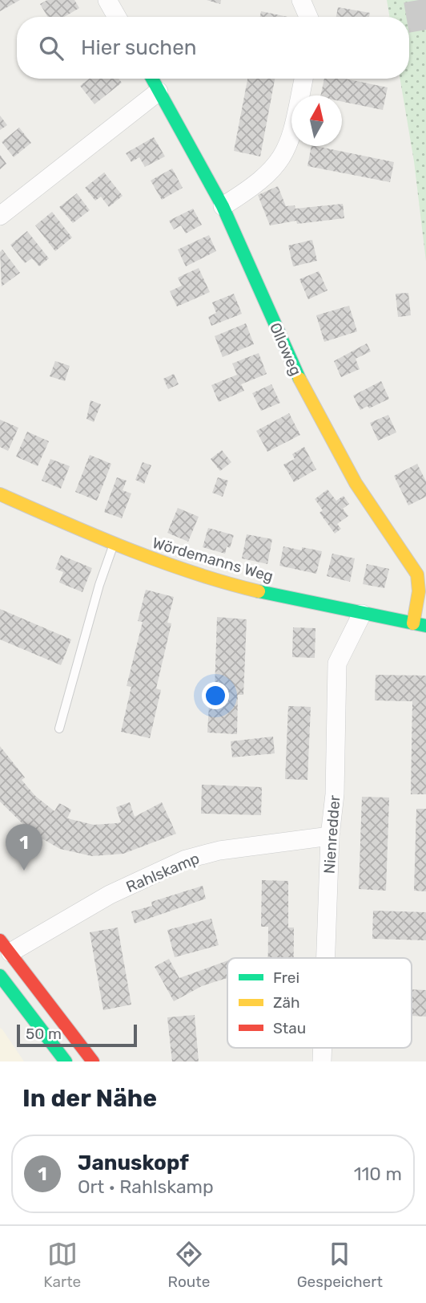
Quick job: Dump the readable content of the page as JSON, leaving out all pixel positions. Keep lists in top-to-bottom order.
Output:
{
  "streets": {
    "street": [
      "Olloweg",
      "Wördemanns Weg",
      "Nienredder",
      "Rahlskamp"
    ]
  },
  "crossings": [
    ["Olloweg", "Wördemanns Weg"],
    ["Wördemanns Weg", "Nienredder"],
    ["Nienredder", "Rahlskamp"]
  ],
  "legend": ["Frei", "Zäh", "Stau"],
  "scale_bar": "50 m",
  "north": "top",
  "page": {
    "search": "Hier suchen",
    "pins": "1",
    "scale": "50 m",
    "heading": "In der Nähe",
    "list": [
      {
        "mark": "1",
        "name": "Januskopf",
        "note": "Ort · Rahlskamp",
        "value": "110 m"
      }
    ],
    "nav": ["Karte", "Route", "Gespeichert"]
  }
}
